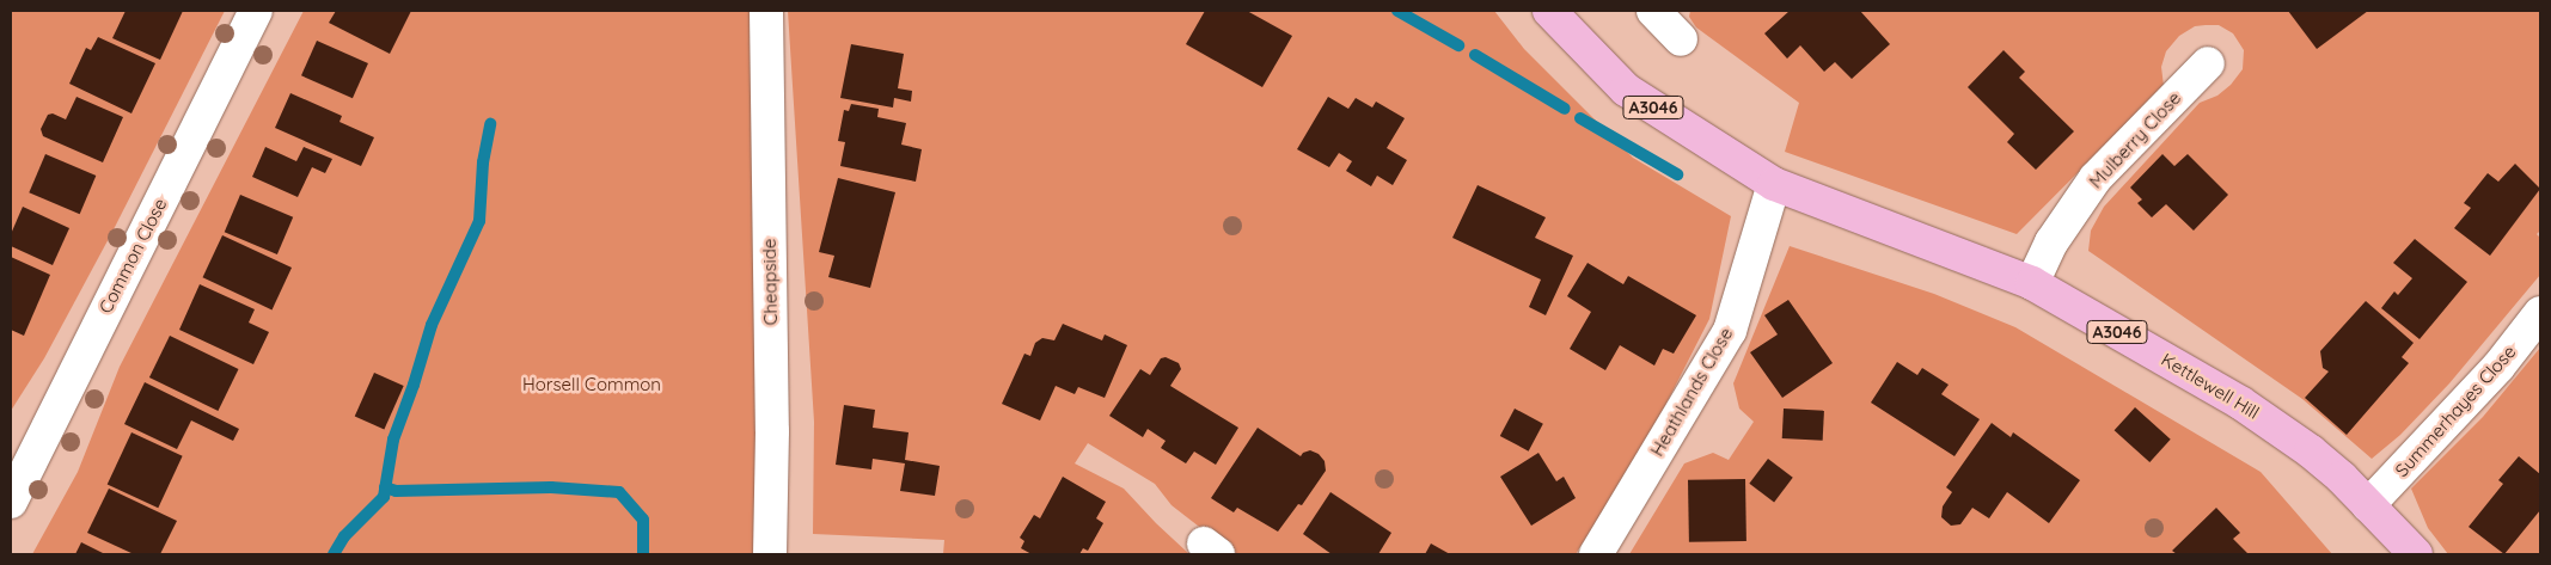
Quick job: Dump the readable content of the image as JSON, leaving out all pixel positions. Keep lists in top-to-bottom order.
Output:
{
  "streets": {
    "main road": ["A3046", "Kettlewell Hill"],
    "street": [
      "Mulberry Close",
      "Common Close",
      "Cheapside",
      "Heathlands Close",
      "Summerhayes Close"
    ]
  },
  "crossings": [
    ["A3046", "Kettlewell Hill"],
    ["A3046", "Heathlands Close"],
    ["Mulberry Close", "Kettlewell Hill"],
    ["Kettlewell Hill", "Heathlands Close"],
    ["Kettlewell Hill", "Summerhayes Close"]
  ],
  "parks": ["Horsell Common"]
}
